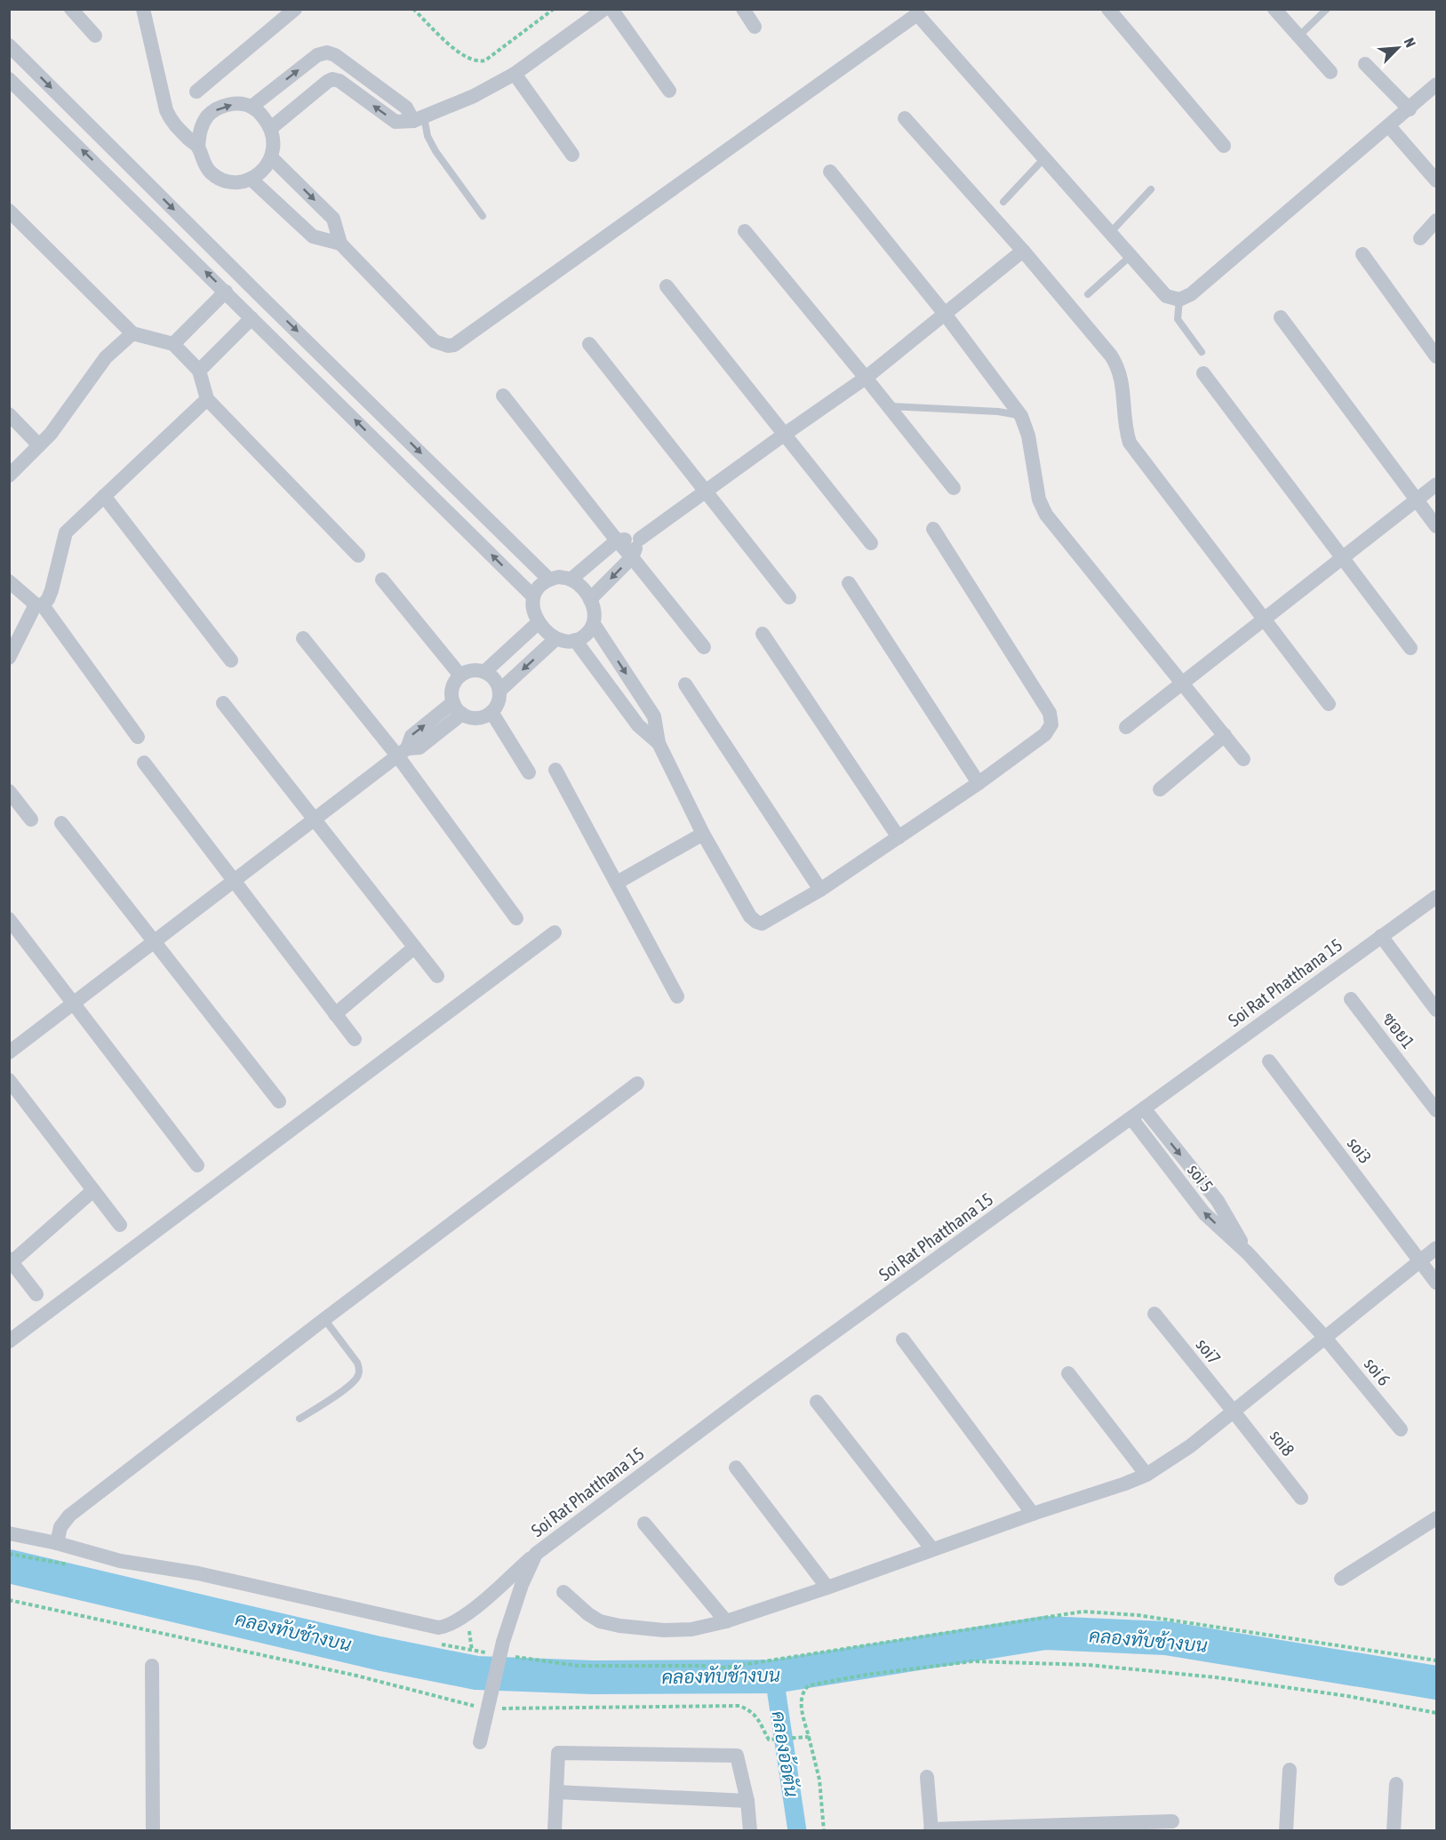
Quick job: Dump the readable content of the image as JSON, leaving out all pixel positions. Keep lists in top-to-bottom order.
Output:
{
  "streets": {
    "street": [
      "Soi Rat Phatthana 15",
      "ซอย1",
      "soi3",
      "soi 5",
      "soi7",
      "soi 6",
      "soi8"
    ]
  },
  "crossings": [
    ["Soi Rat Phatthana 15", "soi 5"],
    ["soi 5", "soi 6"],
    ["soi7", "soi8"]
  ],
  "water": ["คลองทับช้างบน", "คลองอ้อตัน"],
  "north": "top right"
}
